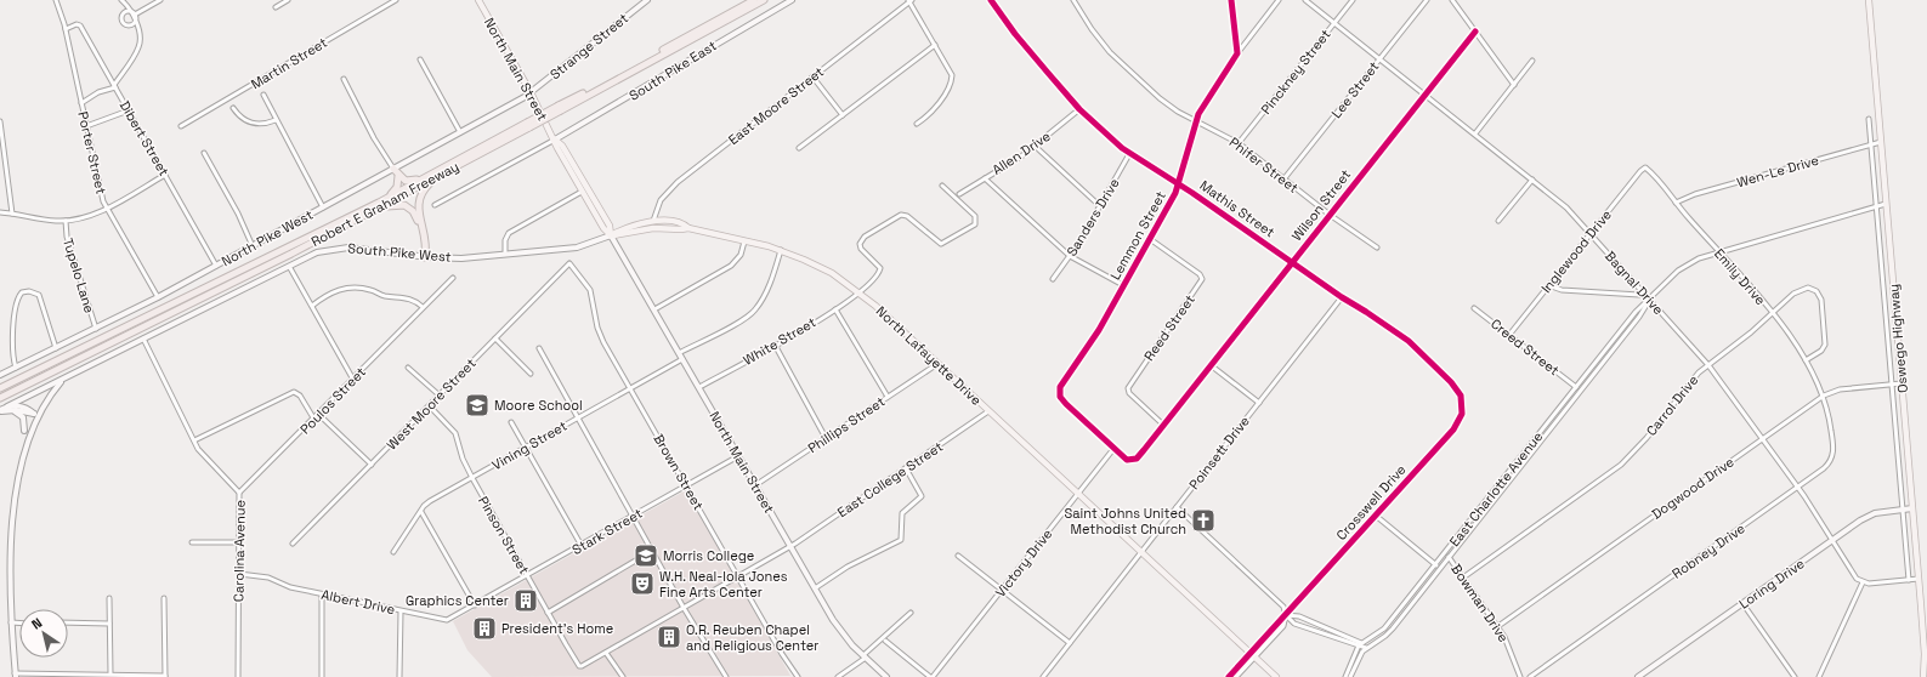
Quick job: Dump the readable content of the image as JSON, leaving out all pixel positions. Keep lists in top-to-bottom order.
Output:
{
  "streets": {
    "highway": ["Robert E Graham Freeway"],
    "main road": [
      "Strange Street",
      "North Main Street",
      "South Pike East",
      "North Pike West",
      "South Pike West",
      "Oswego Highway",
      "North Lafayette Drive",
      "Loring Drive"
    ],
    "street": [
      "Martin Street",
      "Pinckney Street",
      "Lee Street",
      "East Moore Street",
      "Dibert Street",
      "Porter Street",
      "Allen Drive",
      "Phifer Street",
      "Wen-Le Drive",
      "Wilson Street",
      "Mathis Street",
      "Sanders Drive",
      "Lemmon Street",
      "Inglewood Drive",
      "Tupelo Lane",
      "Emily Drive",
      "Bagnal Drive",
      "Reed Street",
      "White Street",
      "Creed Street",
      "Poulos Street",
      "West Moore Street",
      "Carrol Drive",
      "Phillips Street",
      "Vining Street",
      "Poinsett Drive",
      "Brown Street",
      "East College Street",
      "Dogwood Drive",
      "East Charlotte Avenue",
      "Crosswell Drive",
      "Stark Street",
      "Pinson Street",
      "Carolina Avenue",
      "Robney Drive",
      "Victory Drive",
      "Albert Drive",
      "Bowman Drive"
    ]
  },
  "crossings": [
    ["Strange Street", "North Main Street"],
    ["Strange Street", "North Pike West"],
    ["North Main Street", "South Pike East"],
    ["North Main Street", "North Pike West"],
    ["North Main Street", "South Pike West"],
    ["North Main Street", "White Street"],
    ["North Main Street", "North Lafayette Drive"],
    ["North Main Street", "Phillips Street"],
    ["North Main Street", "Vining Street"],
    ["North Main Street", "East College Street"],
    ["North Main Street", "Stark Street"],
    ["Pinckney Street", "Phifer Street"],
    ["Pinckney Street", "Bagnal Drive"],
    ["Lee Street", "Phifer Street"],
    ["Lee Street", "Bagnal Drive"],
    ["East Moore Street", "North Lafayette Drive"],
    ["Dibert Street", "Porter Street"],
    ["Dibert Street", "North Pike West"],
    ["Porter Street", "North Pike West"],
    ["Allen Drive", "Mathis Street"],
    ["Phifer Street", "Wilson Street"],
    ["Phifer Street", "Lemmon Street"],
    ["Wen-Le Drive", "Emily Drive"],
    ["Wen-Le Drive", "Oswego Highway"],
    ["Wilson Street", "Mathis Street"],
    ["Wilson Street", "Lemmon Street"],
    ["Wilson Street", "Bagnal Drive"],
    ["Wilson Street", "Reed Street"],
    ["Wilson Street", "Victory Drive"],
    ["Mathis Street", "Sanders Drive"],
    ["Mathis Street", "Lemmon Street"],
    ["Mathis Street", "Poinsett Drive"],
    ["Mathis Street", "Crosswell Drive"],
    ["Lemmon Street", "Reed Street"],
    ["Lemmon Street", "Victory Drive"],
    ["North Pike West", "Tupelo Lane"],
    ["Inglewood Drive", "Emily Drive"],
    ["Inglewood Drive", "Bagnal Drive"],
    ["Inglewood Drive", "Creed Street"],
    ["South Pike West", "North Lafayette Drive"],
    ["South Pike West", "Carolina Avenue"],
    ["Emily Drive", "Carrol Drive"],
    ["Emily Drive", "Dogwood Drive"],
    ["Emily Drive", "East Charlotte Avenue"],
    ["Emily Drive", "Robney Drive"],
    ["Bagnal Drive", "Carrol Drive"],
    ["Bagnal Drive", "Dogwood Drive"],
    ["Bagnal Drive", "East Charlotte Avenue"],
    ["Bagnal Drive", "Robney Drive"],
    ["Bagnal Drive", "Loring Drive"],
    ["Oswego Highway", "Dogwood Drive"],
    ["Oswego Highway", "East Charlotte Avenue"],
    ["Oswego Highway", "Loring Drive"],
    ["White Street", "North Lafayette Drive"],
    ["Creed Street", "East Charlotte Avenue"],
    ["North Lafayette Drive", "Phillips Street"],
    ["North Lafayette Drive", "Poinsett Drive"],
    ["North Lafayette Drive", "East College Street"],
    ["North Lafayette Drive", "Crosswell Drive"],
    ["North Lafayette Drive", "Victory Drive"],
    ["Poulos Street", "Carolina Avenue"],
    ["West Moore Street", "Brown Street"],
    ["West Moore Street", "Pinson Street"],
    ["Carrol Drive", "Bowman Drive"],
    ["Vining Street", "Brown Street"],
    ["Vining Street", "Pinson Street"],
    ["Brown Street", "East College Street"],
    ["Brown Street", "Stark Street"],
    ["East College Street", "Pinson Street"],
    ["Dogwood Drive", "Robney Drive"],
    ["Dogwood Drive", "Bowman Drive"],
    ["East Charlotte Avenue", "Bowman Drive"],
    ["Crosswell Drive", "Bowman Drive"],
    ["Stark Street", "Pinson Street"],
    ["Stark Street", "Albert Drive"],
    ["Carolina Avenue", "Albert Drive"]
  ],
  "places": {
    "school or university": ["Moore School", "Morris College"],
    "church": ["Saint Johns United Methodist Church"],
    "theatre": ["W.H. Neal-Iola Jones Fine Arts Center"],
    "building": ["Graphics Center", "President's Home", "O.R. Reuben Chapel and Religious Center"]
  },
  "north": "top left"
}
